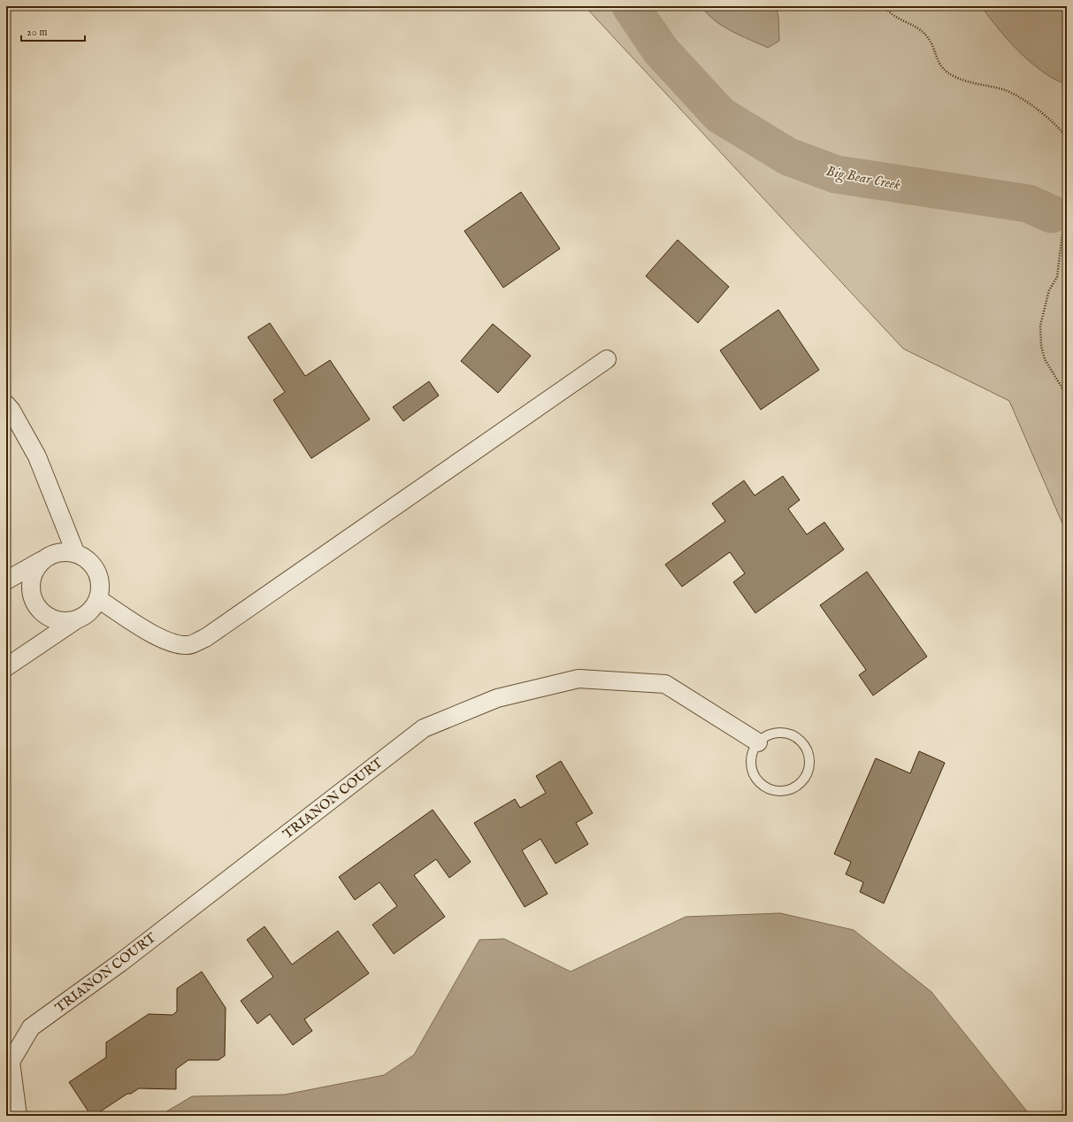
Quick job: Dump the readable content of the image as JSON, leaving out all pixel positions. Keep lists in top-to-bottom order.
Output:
{
  "streets": {
    "street": ["TRIANON COURT"]
  },
  "water": ["Big Bear Creek"],
  "scale_bar": "20 m"
}
